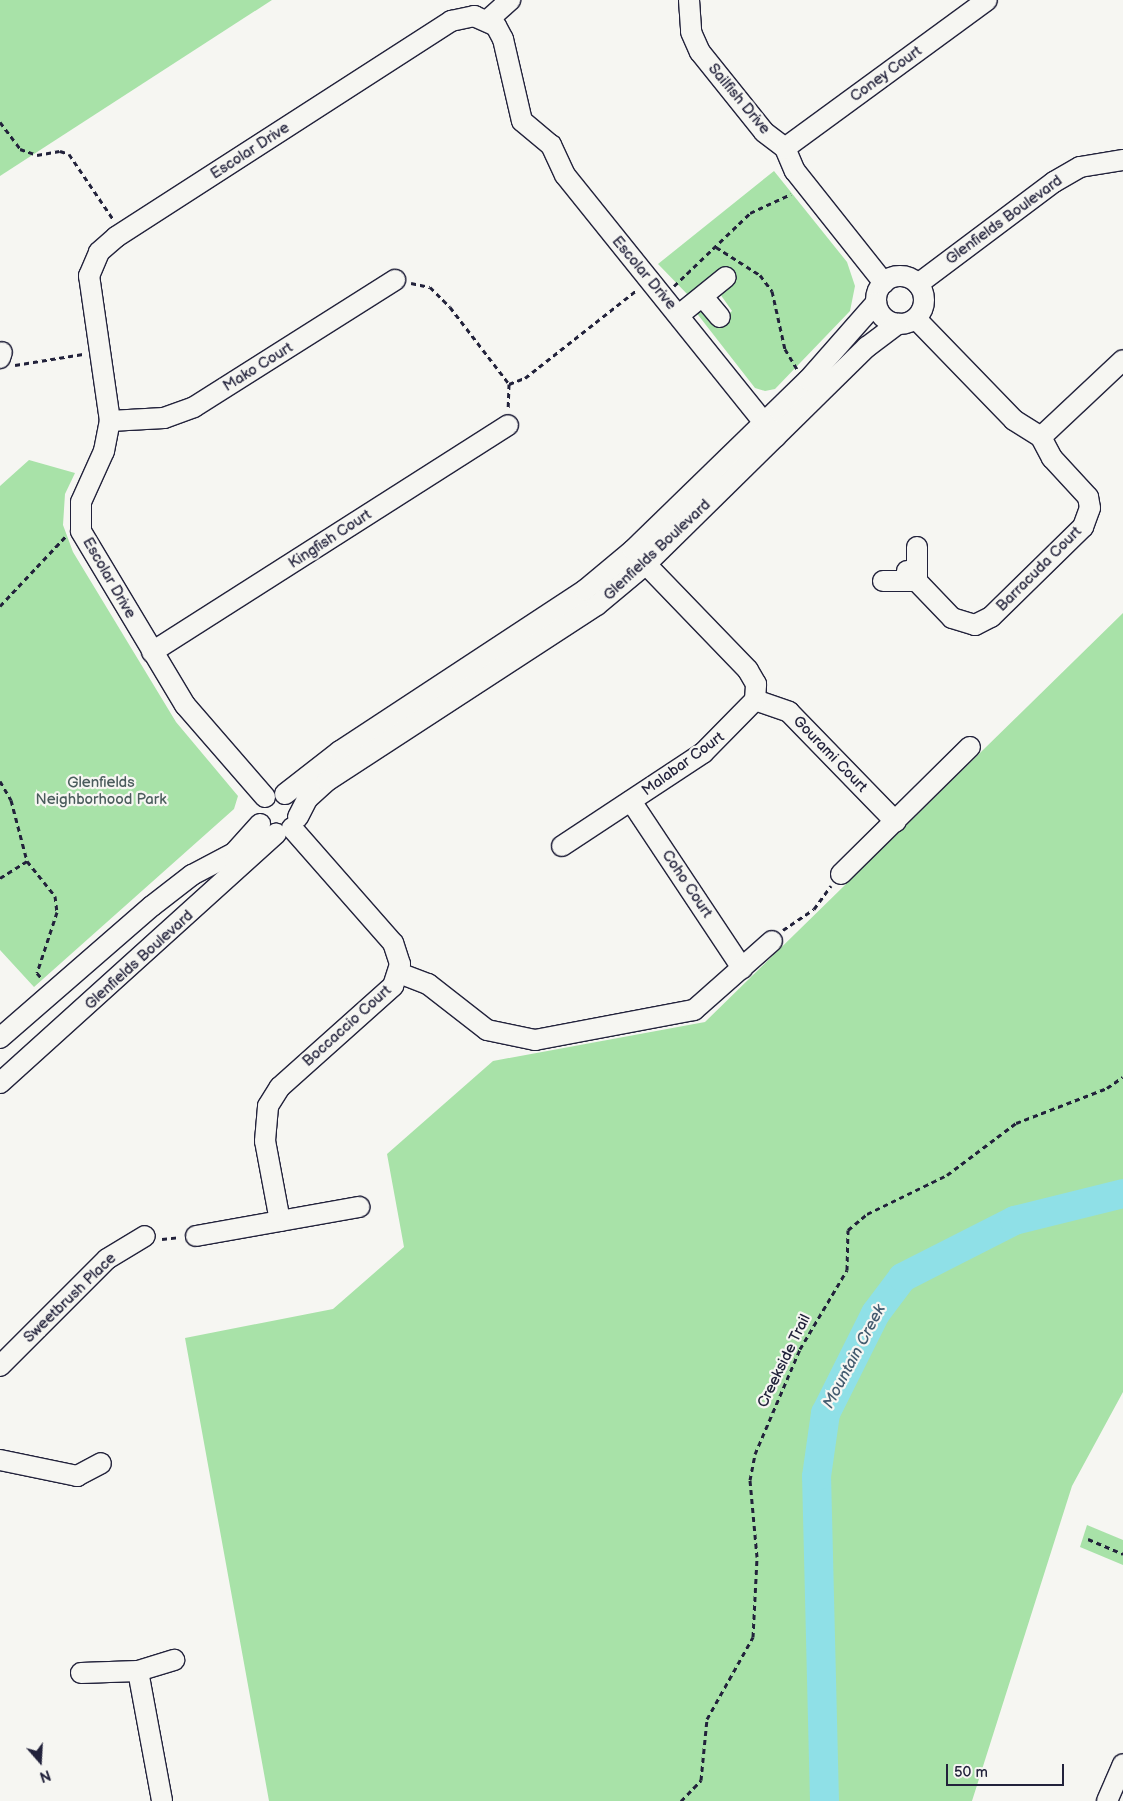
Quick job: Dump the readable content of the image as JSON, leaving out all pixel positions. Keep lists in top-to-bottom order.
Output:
{
  "streets": {
    "street": [
      "Coney Court",
      "Sailfish Drive",
      "Escolar Drive",
      "Glenfields Boulevard",
      "Mako Court",
      "Kingfish Court",
      "Barracuda Court",
      "Gourami Court",
      "Malabar Court",
      "Coho Court",
      "Boccaccio Court",
      "Sweetbrush Place"
    ],
    "path": ["Creekside Trail"]
  },
  "crossings": [
    ["Coney Court", "Sailfish Drive"],
    ["Sailfish Drive", "Glenfields Boulevard"],
    ["Sailfish Drive", "Barracuda Court"],
    ["Escolar Drive", "Glenfields Boulevard"],
    ["Escolar Drive", "Mako Court"],
    ["Escolar Drive", "Kingfish Court"],
    ["Glenfields Boulevard", "Barracuda Court"],
    ["Glenfields Boulevard", "Boccaccio Court"],
    ["Gourami Court", "Malabar Court"],
    ["Malabar Court", "Coho Court"]
  ],
  "water": ["Mountain Creek"],
  "parks": ["Glenfields Neighborhood Park"],
  "scale_bar": "50 m",
  "north": "bottom"
}
